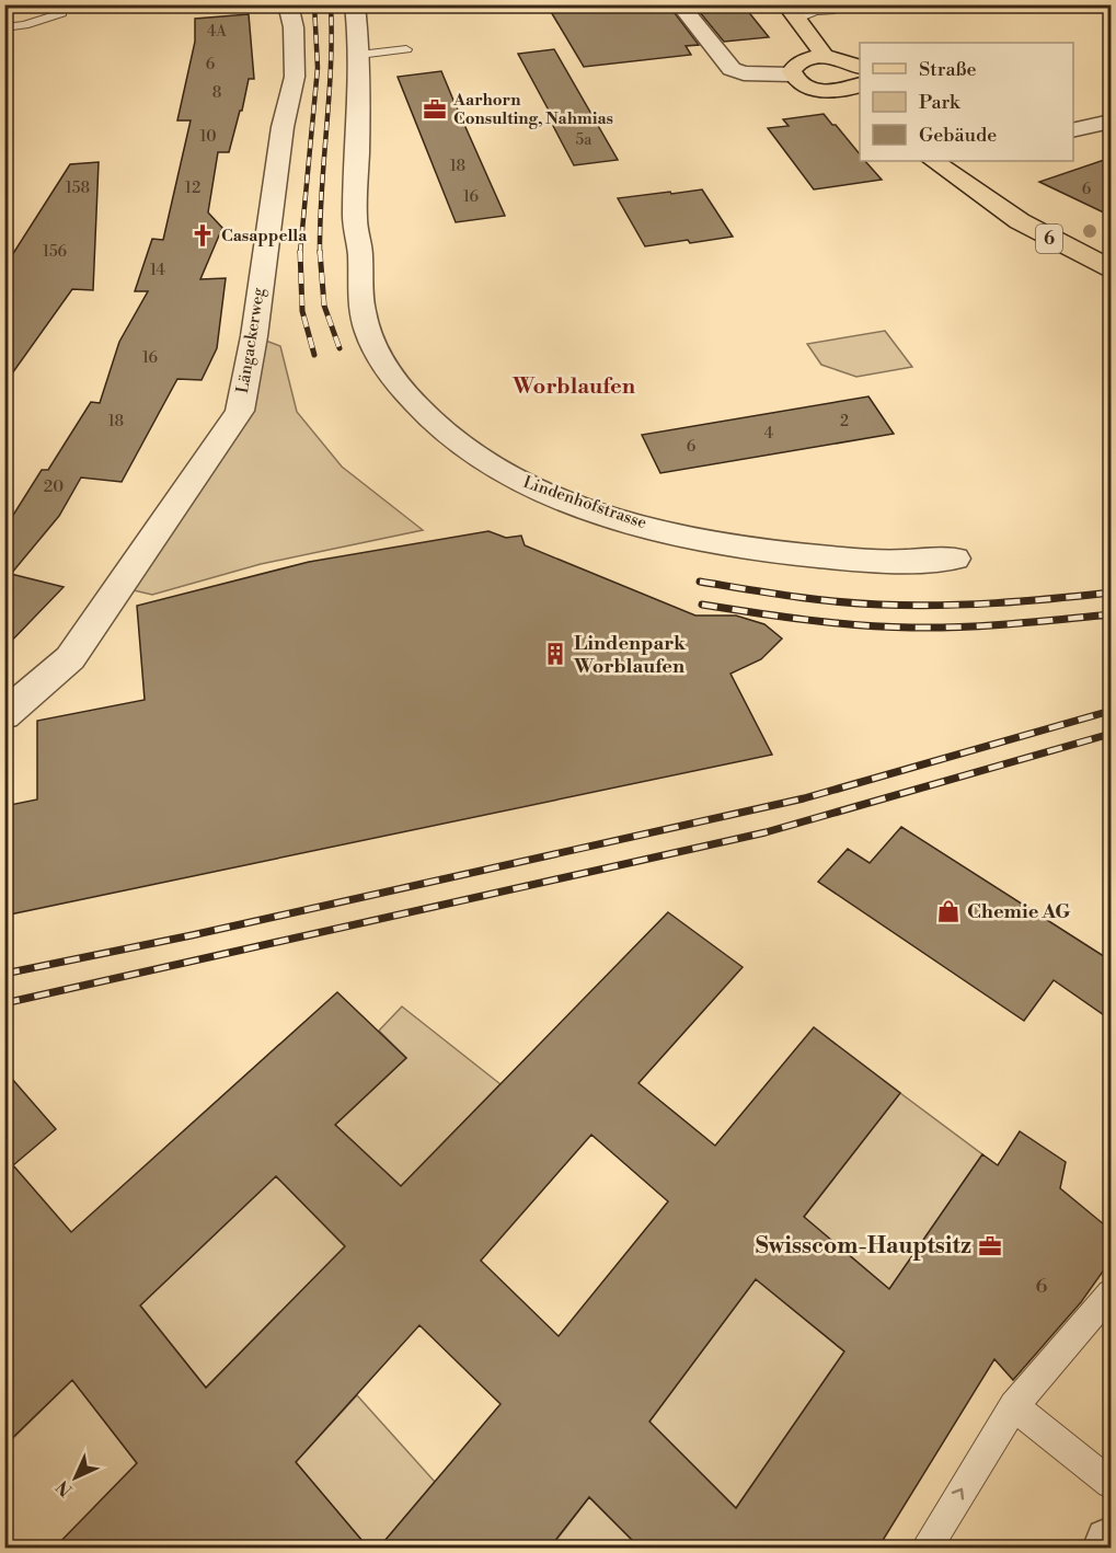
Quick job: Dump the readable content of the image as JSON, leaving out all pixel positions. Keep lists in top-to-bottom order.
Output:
{
  "streets": {
    "main road": ["6"],
    "street": ["Längackerweg", "Lindenhofstrasse"]
  },
  "districts": ["Worblaufen"],
  "places": {
    "office": ["Aarhorn Consulting, Nahmias", "Swisscom-Hauptsitz"],
    "church": ["Casappella"],
    "building": ["Lindenpark Worblaufen"],
    "shop": ["Chemie AG"]
  },
  "house_numbers": [
    "4A",
    "6",
    "8",
    "10",
    "5a",
    "18",
    "158",
    "12",
    "6",
    "16",
    "156",
    "14",
    "16",
    "18",
    "2",
    "4",
    "6",
    "20",
    "6"
  ],
  "legend": ["Straße", "Park", "Gebäude"],
  "north": "bottom left"
}
